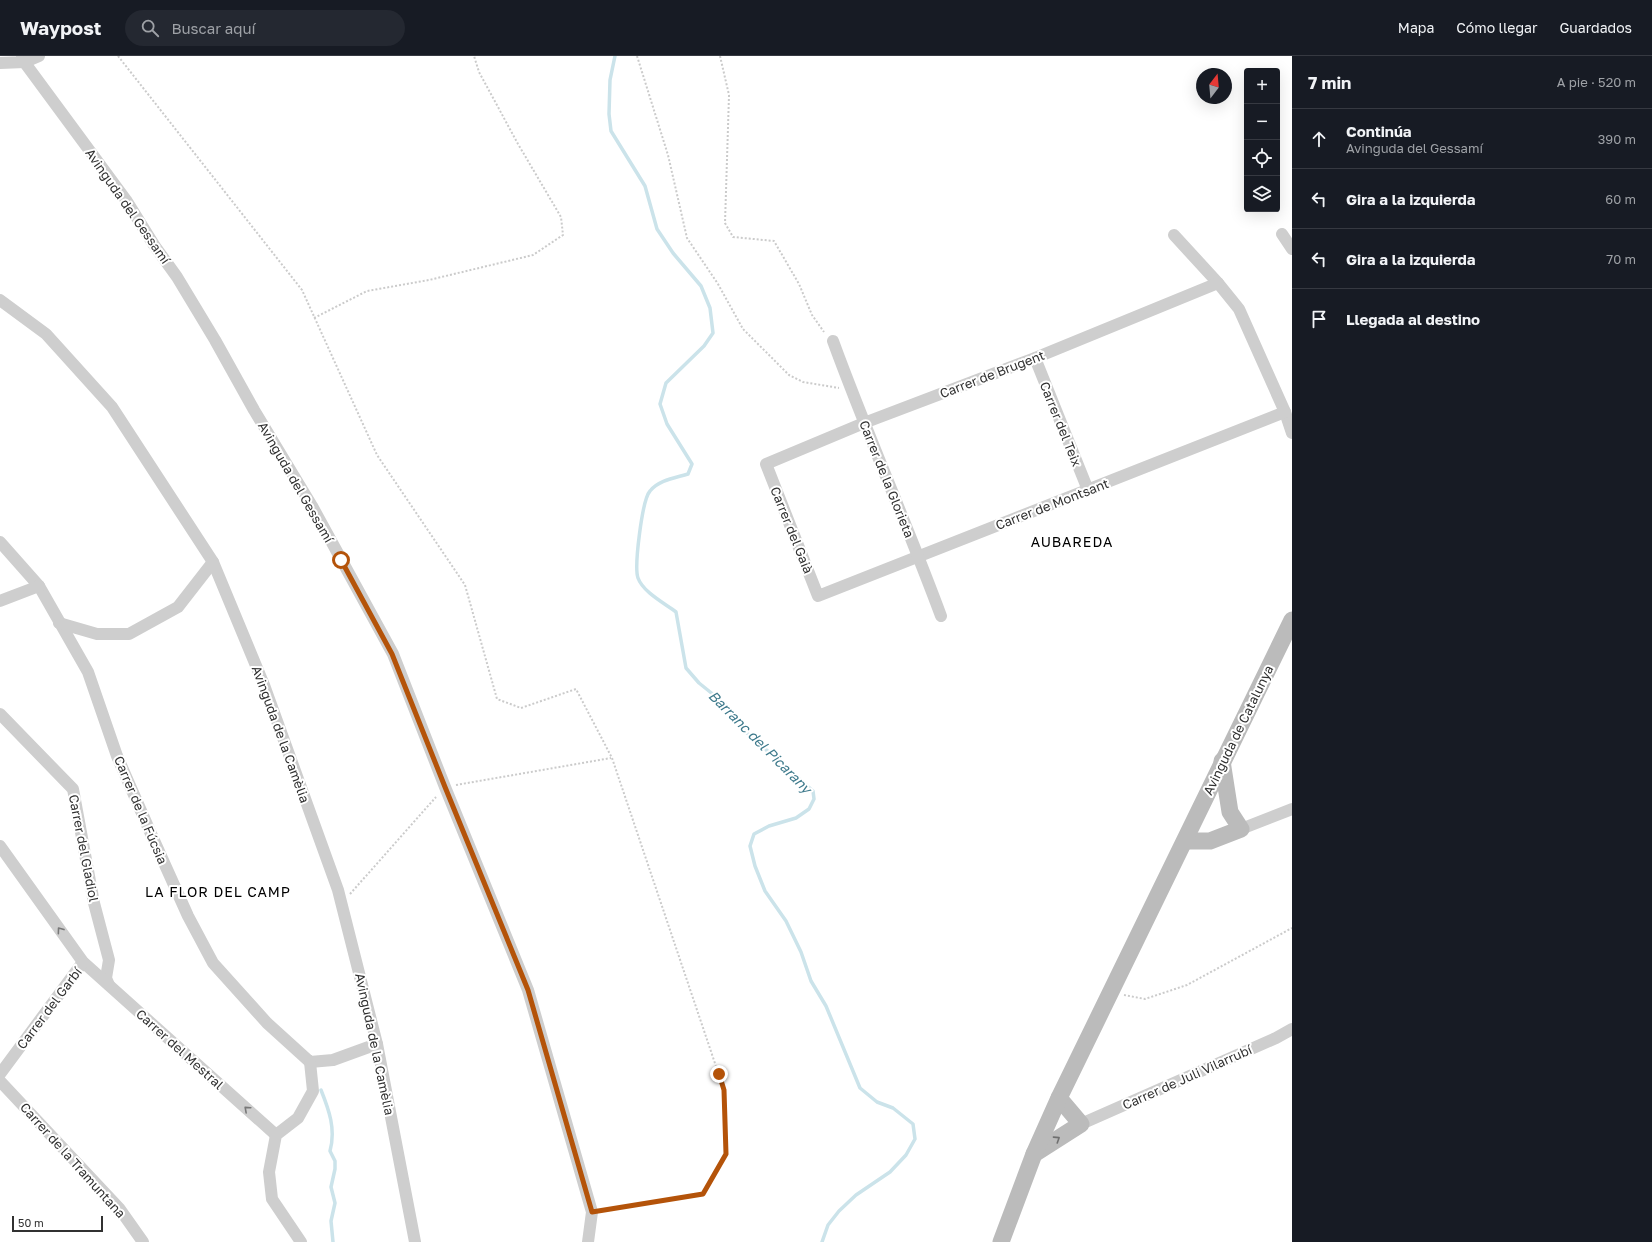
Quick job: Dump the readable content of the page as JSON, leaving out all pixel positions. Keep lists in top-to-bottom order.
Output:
{
  "streets": {
    "street": [
      "Avinguda del Gessamí",
      "Carrer de Brugent",
      "Carrer del Teix",
      "Carrer de la Glorieta",
      "Carrer de Montsant",
      "Carrer del Gaià",
      "Avinguda de Catalunya",
      "Avinguda de la Camèlia",
      "Carrer de la Fúcsia",
      "Carrer del Gladiol",
      "Carrer del Garbí",
      "Carrer del Mestral",
      "Carrer de Juli Vilarrubí",
      "Carrer de la Tramuntana"
    ]
  },
  "crossings": [
    ["Carrer de Brugent", "Carrer del Teix"],
    ["Carrer de Brugent", "Carrer de la Glorieta"],
    ["Carrer de Brugent", "Carrer del Gaià"],
    ["Carrer del Teix", "Carrer de Montsant"],
    ["Carrer de la Glorieta", "Carrer de Montsant"],
    ["Carrer de Montsant", "Carrer del Gaià"],
    ["Carrer del Gladiol", "Carrer del Mestral"],
    ["Carrer del Garbí", "Carrer del Mestral"]
  ],
  "one_way": ["Carrer del Mestral"],
  "districts": ["AUBAREDA", "LA FLOR DEL CAMP"],
  "water": ["Barranc del Picarany"],
  "scale_bar": "50 m",
  "north": "top",
  "page": {
    "header": "Waypost",
    "search": "Buscar aquí",
    "nav": ["Mapa", "Cómo llegar", "Guardados"],
    "heading": ["7 min", "A pie · 520 m"],
    "map_buttons": ["+", "−"],
    "list": [
      ["Continúa", "Avinguda del Gessamí", "390 m"],
      ["Gira a la izquierda", "60 m"],
      ["Gira a la izquierda", "70 m"],
      "Llegada al destino"
    ],
    "scale": "50 m"
  }
}
